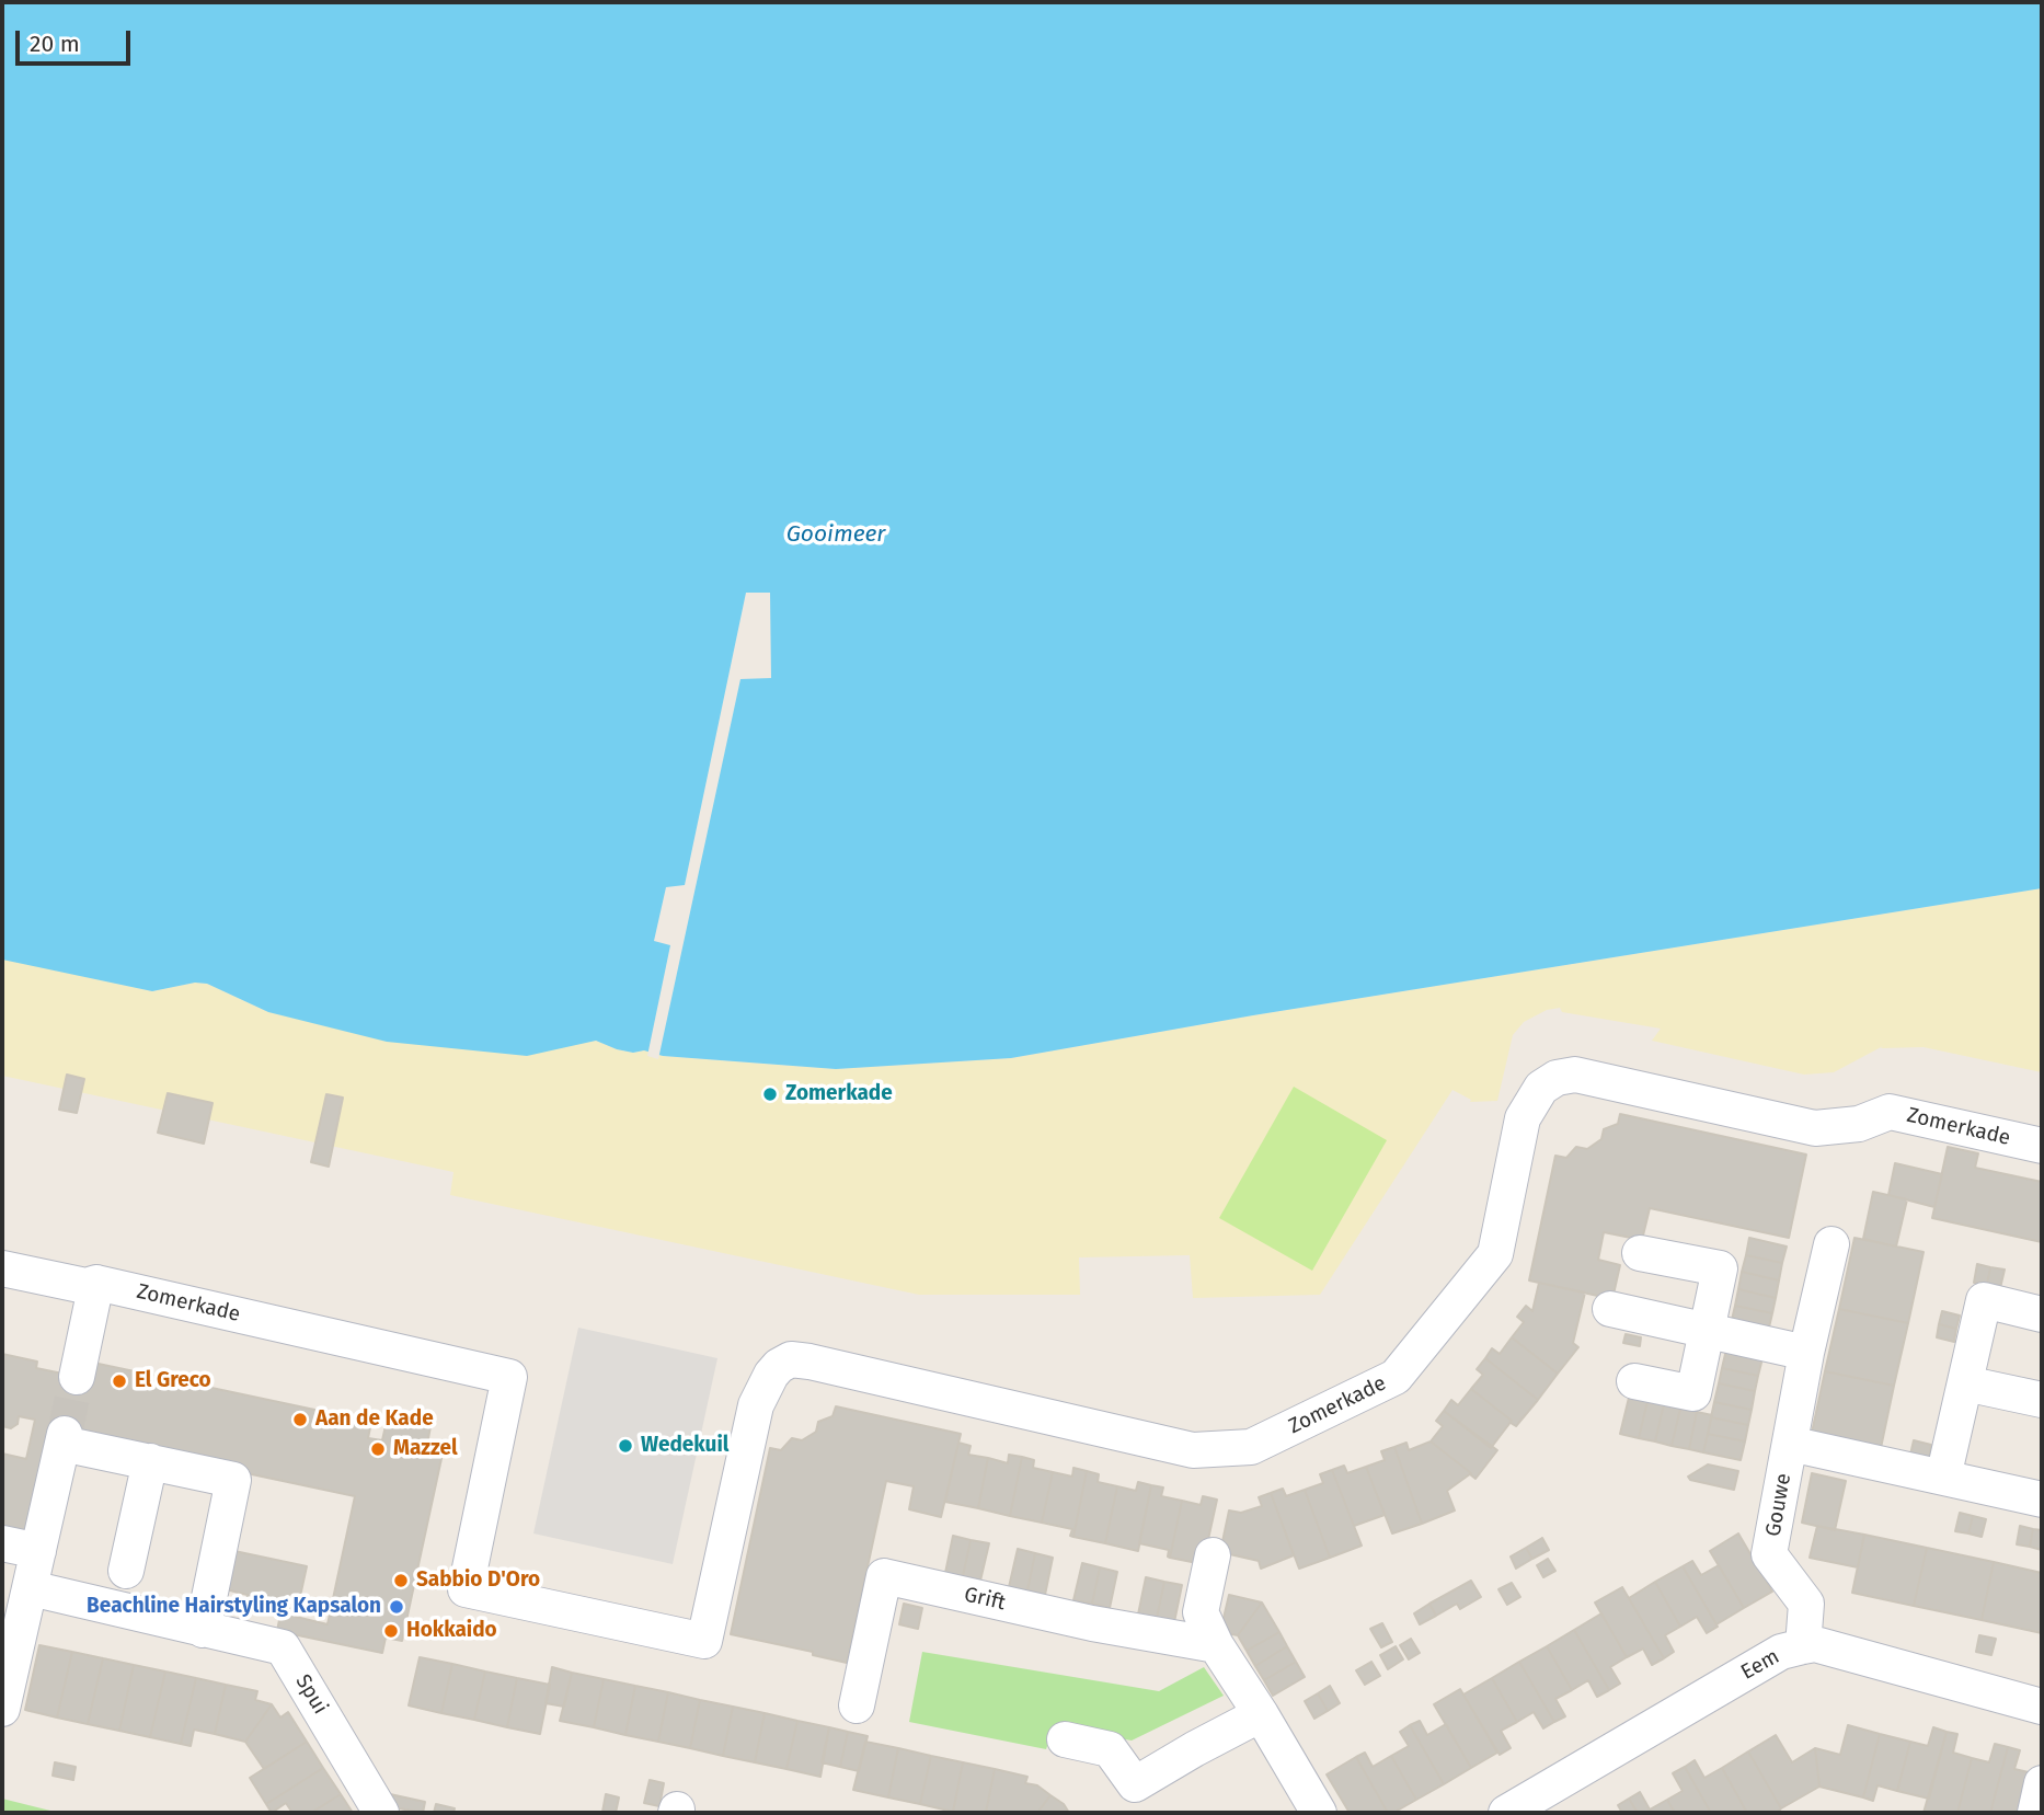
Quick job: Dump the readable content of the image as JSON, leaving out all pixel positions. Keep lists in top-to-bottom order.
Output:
{
  "streets": {
    "street": [
      "Zomerkade",
      "Gouwe",
      "Grift",
      "Eem",
      "Spui"
    ]
  },
  "crossings": [
    ["Gouwe", "Eem"]
  ],
  "water": ["Gooimeer"],
  "places": [
    "Zomerkade",
    "El Greco",
    "Aan de Kade",
    "Wedekuil",
    "Mazzel",
    "Sabbio D'Oro",
    "Beachline Hairstyling Kapsalon",
    "Hokkaido"
  ],
  "scale_bar": "20 m"
}
